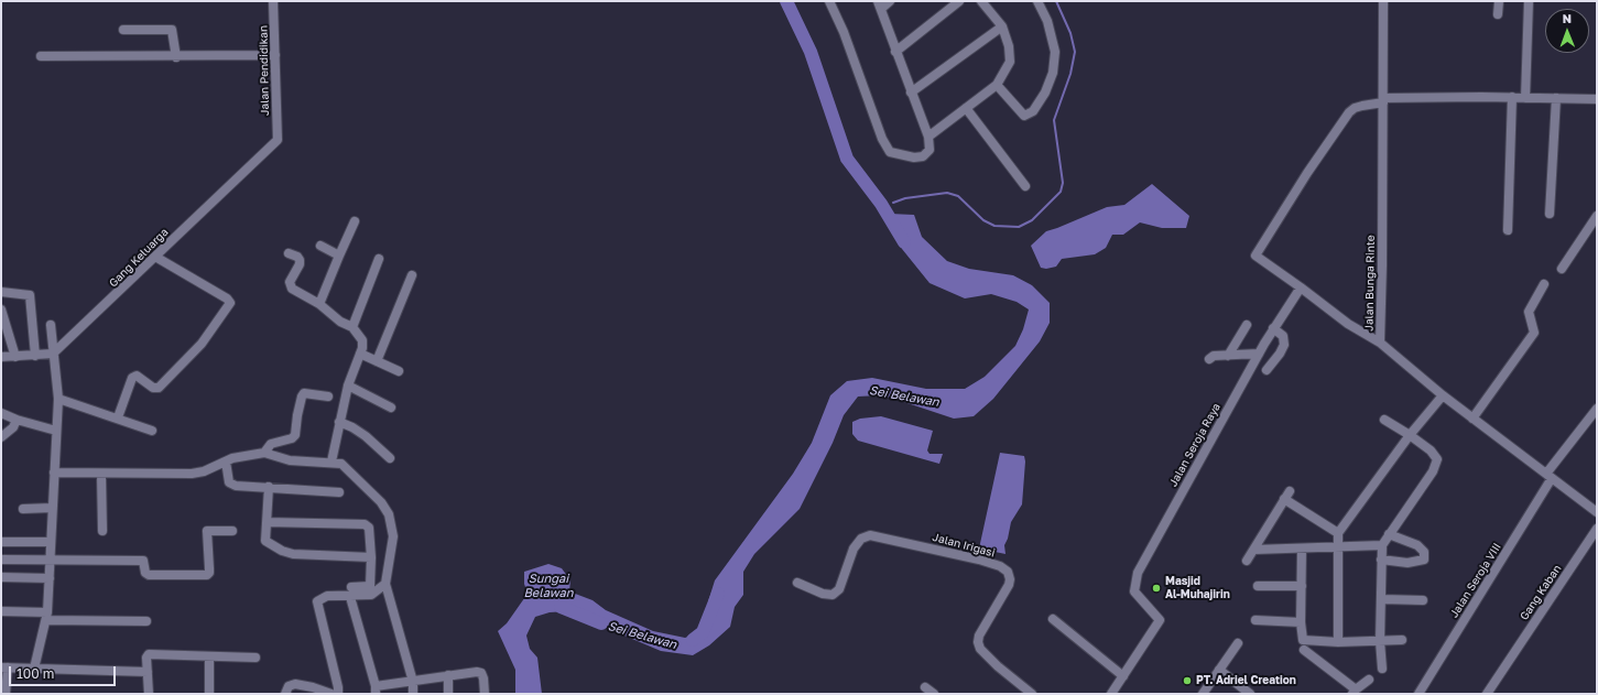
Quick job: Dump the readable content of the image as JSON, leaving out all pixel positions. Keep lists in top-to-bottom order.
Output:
{
  "streets": {
    "street": [
      "Jalan Pendidikan",
      "Gang Keluarga",
      "Jalan Bunga Rinte",
      "Jalan Seroja Raya",
      "Jalan Irigasi",
      "Jalan Seroja VIII",
      "Gang Kaban"
    ]
  },
  "crossings": [
    ["Jalan Pendidikan", "Gang Keluarga"],
    ["Jalan Bunga Rinte", "Jalan Seroja VIII"]
  ],
  "water": ["Sei Belawan", "Sungai Belawan"],
  "places": ["Masjid Al-Muhajirin", "PT. Adriel Creation"],
  "scale_bar": "100 m",
  "north": "top"
}
